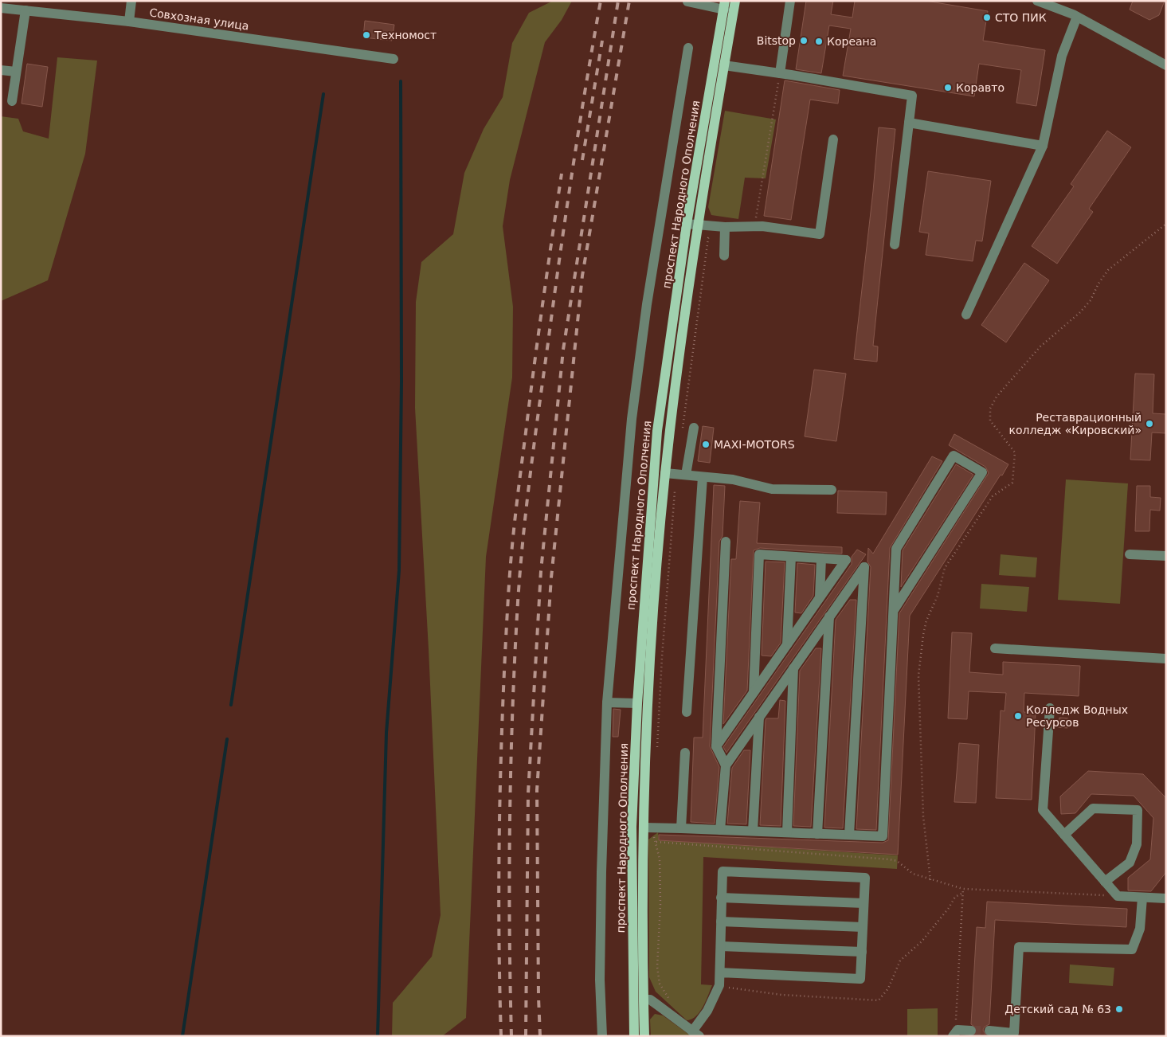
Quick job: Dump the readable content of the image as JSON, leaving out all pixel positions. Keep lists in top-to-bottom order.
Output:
{
  "streets": {
    "main road": ["проспект Народного Ополчения"],
    "street": ["Совхозная улица"]
  },
  "places": [
    "СТО ПИК",
    "Техномост",
    "Bitstop",
    "Кореана",
    "Коравто",
    "Реставрационный колледж «Кировский»",
    "MAXI-MOTORS",
    "Колледж Водных Ресурсов",
    "Детский сад № 63"
  ]
}
